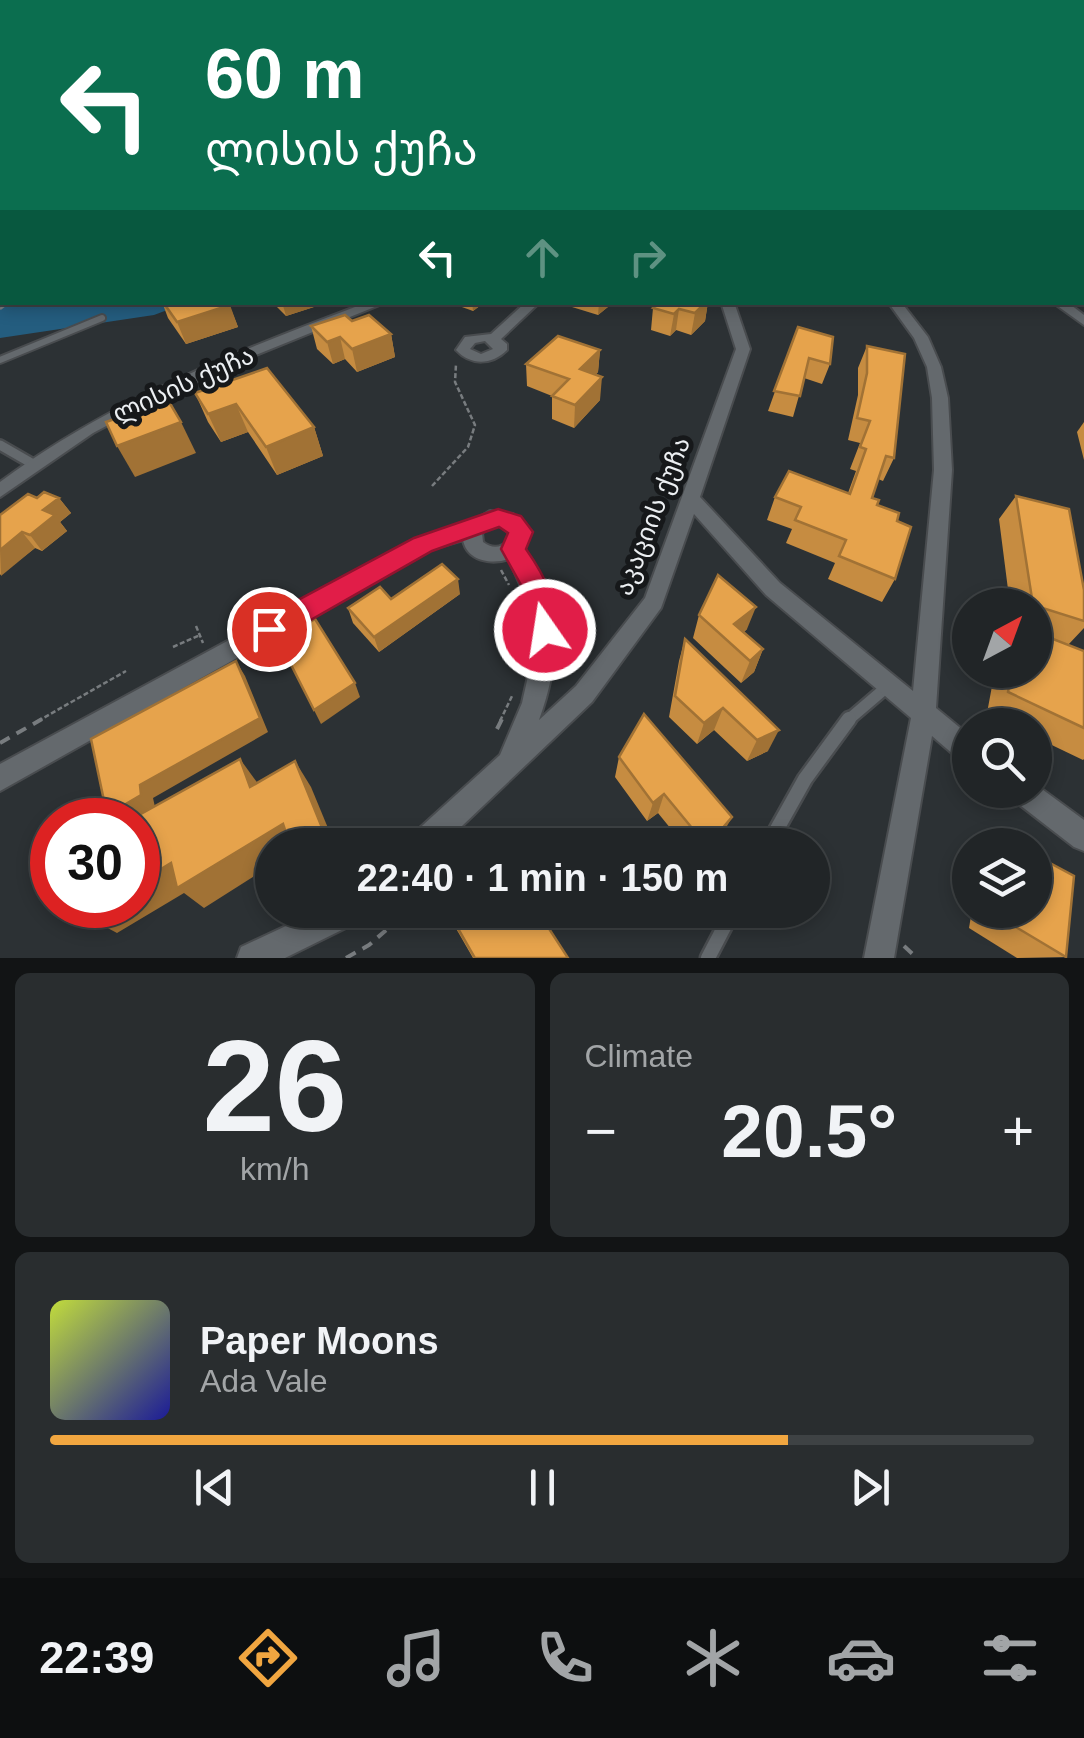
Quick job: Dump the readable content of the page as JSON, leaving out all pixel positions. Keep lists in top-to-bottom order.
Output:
{
  "streets": {
    "street": ["ლისის ქუჩა", "აკაციის ქუჩა"]
  },
  "north": "top right",
  "page": {
    "turn": ["60 m", "ლისის ქუჩა"],
    "limit": "30",
    "trip": "22:40 · 1 min · 150 m",
    "tile": [
      ["26", "km/h"],
      "Climate"
    ],
    "heat": ["−", "20.5°", "+"],
    "song": ["Paper Moons", "Ada Vale"],
    "tabs": "22:39"
  }
}
